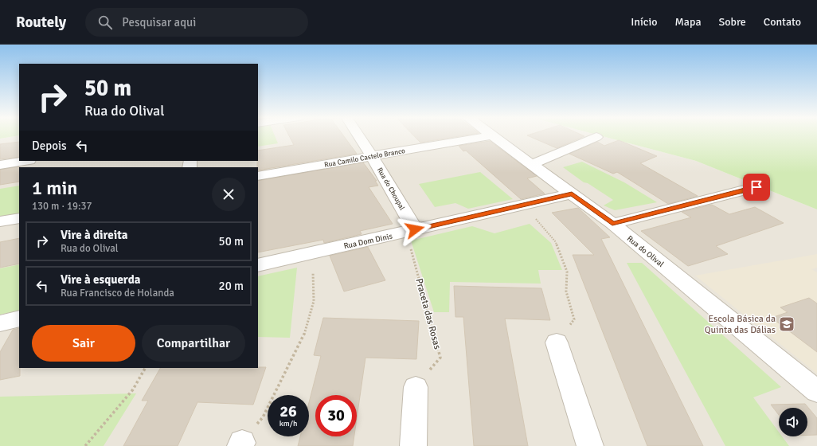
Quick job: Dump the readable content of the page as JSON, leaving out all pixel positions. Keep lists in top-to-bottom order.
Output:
{
  "streets": {
    "street": [
      "Rua Camilo Castelo Branco",
      "Rua do Choupal",
      "Rua Dom Dinis",
      "Rua do Olival"
    ],
    "path": ["Praceta das Rosas"]
  },
  "crossings": [
    ["Rua Camilo Castelo Branco", "Rua do Choupal"],
    ["Rua do Choupal", "Rua Dom Dinis"],
    ["Rua do Choupal", "Praceta das Rosas"],
    ["Rua Dom Dinis", "Rua do Olival"],
    ["Rua Dom Dinis", "Praceta das Rosas"]
  ],
  "places": {
    "school or university": ["Escola Básica da Quinta das Dálias"]
  },
  "page": {
    "header": "Routely",
    "search": "Pesquisar aqui",
    "nav": [
      "Início",
      "Mapa",
      "Sobre",
      "Contato"
    ],
    "turn": ["50 m", "Rua do Olival"],
    "then": "Depois",
    "heading": ["1 min", "130 m · 19:37"],
    "list": [
      {
        "name": "Vire à direita",
        "note": "Rua do Olival",
        "value": "50 m"
      },
      {
        "name": "Vire à esquerda",
        "note": "Rua Francisco de Holanda",
        "value": "20 m"
      }
    ],
    "buttons": ["Sair", "Compartilhar"],
    "speed": "26 km/h",
    "limit": "30"
  }
}
